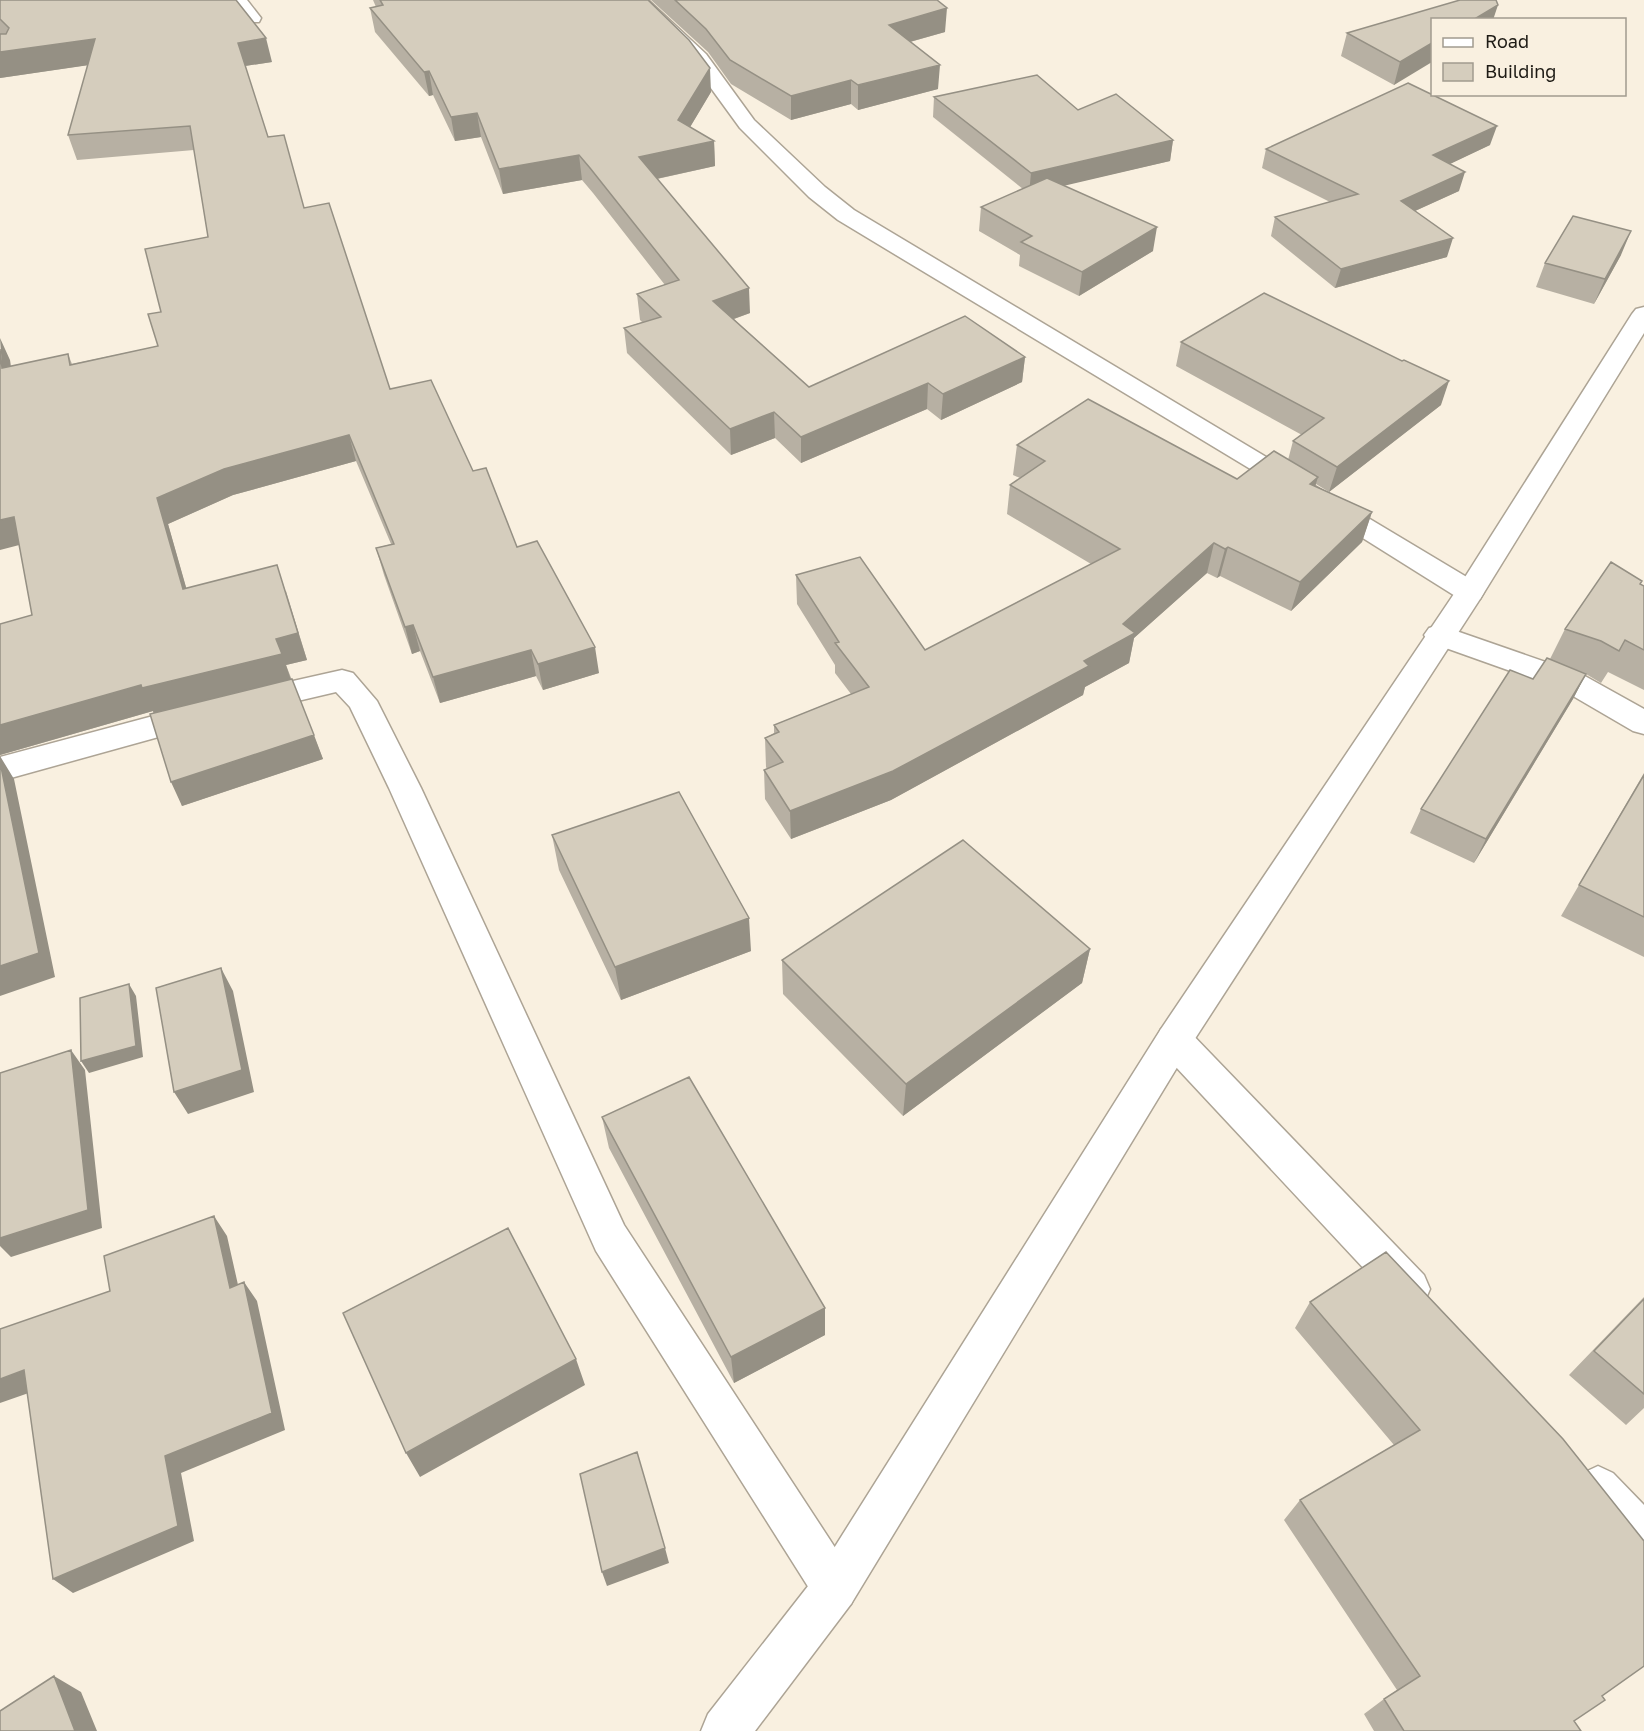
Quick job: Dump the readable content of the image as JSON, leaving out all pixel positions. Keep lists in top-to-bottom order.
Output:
{
  "legend": ["Road", "Building"]
}
